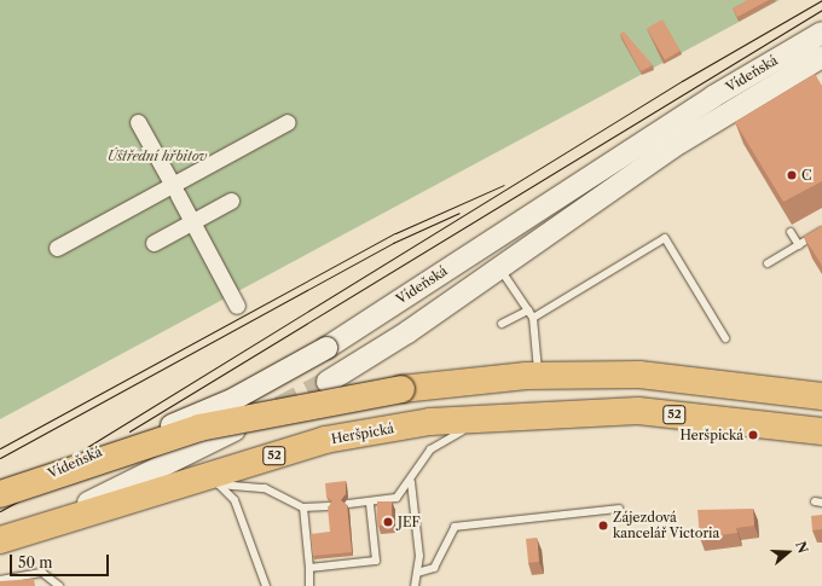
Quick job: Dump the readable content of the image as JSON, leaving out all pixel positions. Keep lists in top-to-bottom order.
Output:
{
  "streets": {
    "highway": ["Vídeňská", "52", "Heršpická"]
  },
  "crossings": [
    ["52", "Heršpická"]
  ],
  "parks": ["Ústřední hřbitov"],
  "places": [
    "C",
    "Heršpická",
    "JEF",
    "Zájezdová kancelář Victoria"
  ],
  "scale_bar": "50 m",
  "north": "right"
}
